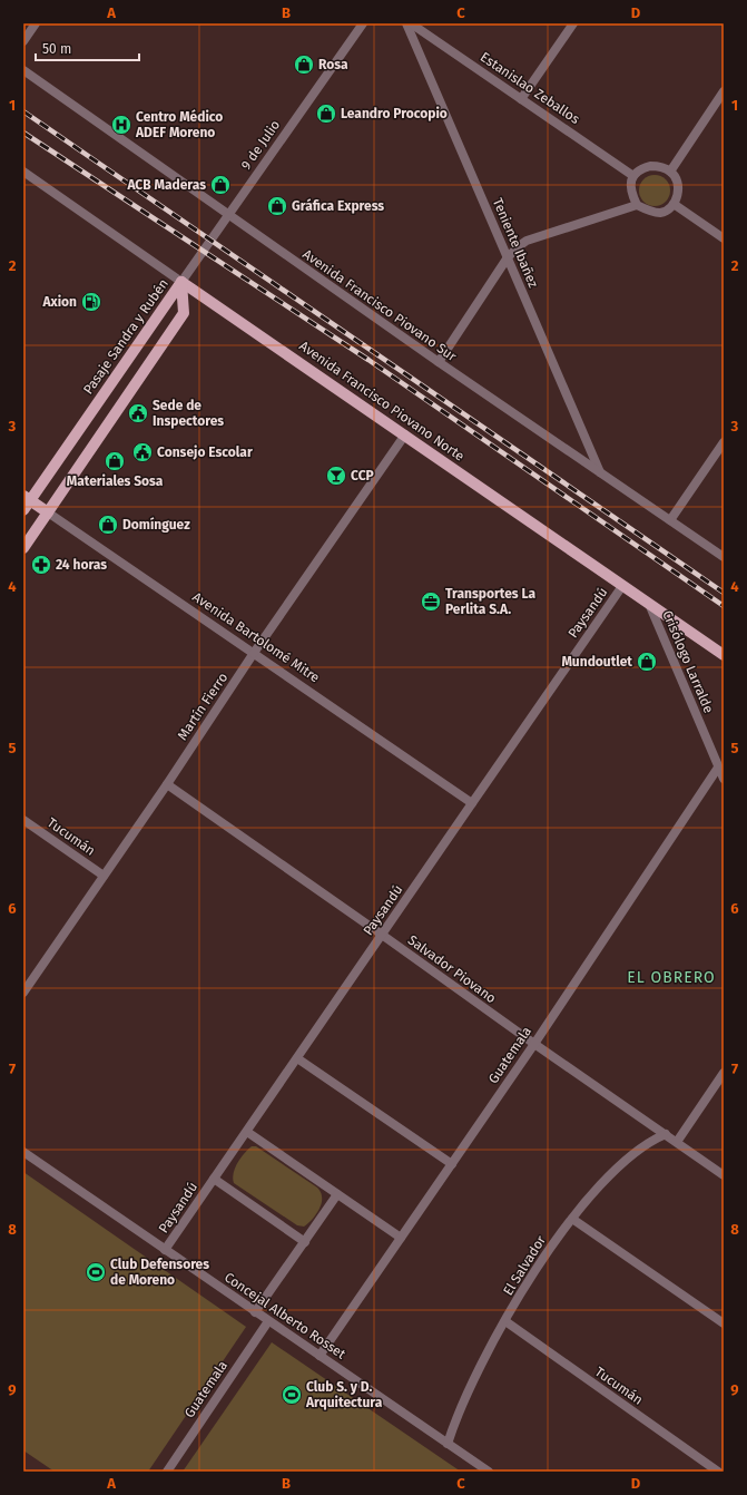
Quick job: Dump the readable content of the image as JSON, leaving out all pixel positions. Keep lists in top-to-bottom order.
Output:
{
  "streets": {
    "main road": ["Pasaje Sandra y Rubén", "Avenida Francisco Piovano Norte", "Avenida Bartolomé Mitre"],
    "street": [
      "Estanislao Zeballos",
      "9 de Julio",
      "Teniente Ibañez",
      "Avenida Francisco Piovano Sur",
      "Paysandú",
      "Crisólogo Larralde",
      "Martín Fierro",
      "Tucumán",
      "Salvador Piovano",
      "Guatemala",
      "El Salvador",
      "Concejal Alberto Rosset"
    ]
  },
  "crossings": [
    ["9 de Julio", "Avenida Francisco Piovano Sur"],
    ["9 de Julio", "Pasaje Sandra y Rubén"],
    ["9 de Julio", "Avenida Francisco Piovano Norte"],
    ["Teniente Ibañez", "Avenida Francisco Piovano Sur"],
    ["Pasaje Sandra y Rubén", "Avenida Francisco Piovano Norte"],
    ["Pasaje Sandra y Rubén", "Avenida Bartolomé Mitre"],
    ["Avenida Francisco Piovano Norte", "Paysandú"],
    ["Avenida Francisco Piovano Norte", "Crisólogo Larralde"],
    ["Avenida Francisco Piovano Norte", "Martín Fierro"],
    ["Paysandú", "Avenida Bartolomé Mitre"],
    ["Paysandú", "Salvador Piovano"],
    ["Paysandú", "Concejal Alberto Rosset"],
    ["Avenida Bartolomé Mitre", "Martín Fierro"],
    ["Crisólogo Larralde", "Guatemala"],
    ["Martín Fierro", "Tucumán"],
    ["Martín Fierro", "Salvador Piovano"],
    ["Tucumán", "El Salvador"],
    ["Salvador Piovano", "Guatemala"],
    ["Salvador Piovano", "El Salvador"],
    ["Guatemala", "Concejal Alberto Rosset"],
    ["El Salvador", "Concejal Alberto Rosset"]
  ],
  "districts": ["EL OBRERO"],
  "places": {
    "shop": [
      "Rosa",
      "Leandro Procopio",
      "ACB Maderas",
      "Gráfica Express",
      "Materiales Sosa",
      "Domínguez",
      "Mundoutlet"
    ],
    "hospital": ["Centro Médico ADEF Moreno"],
    "fuel station": ["Axion"],
    "public building": ["Sede de Inspectores", "Consejo Escolar"],
    "bar": ["CCP"],
    "pharmacy": ["24 horas"],
    "office": ["Transportes La Perlita S.A."],
    "sports": ["Club Defensores de Moreno", "Club S. y D. Arquitectura"]
  },
  "scale_bar": "50 m",
  "grid": {
    "columns": [
      "A",
      "B",
      "C",
      "D"
    ],
    "rows": [
      "1",
      "2",
      "3",
      "4",
      "5",
      "6",
      "7",
      "8",
      "9"
    ]
  }
}
